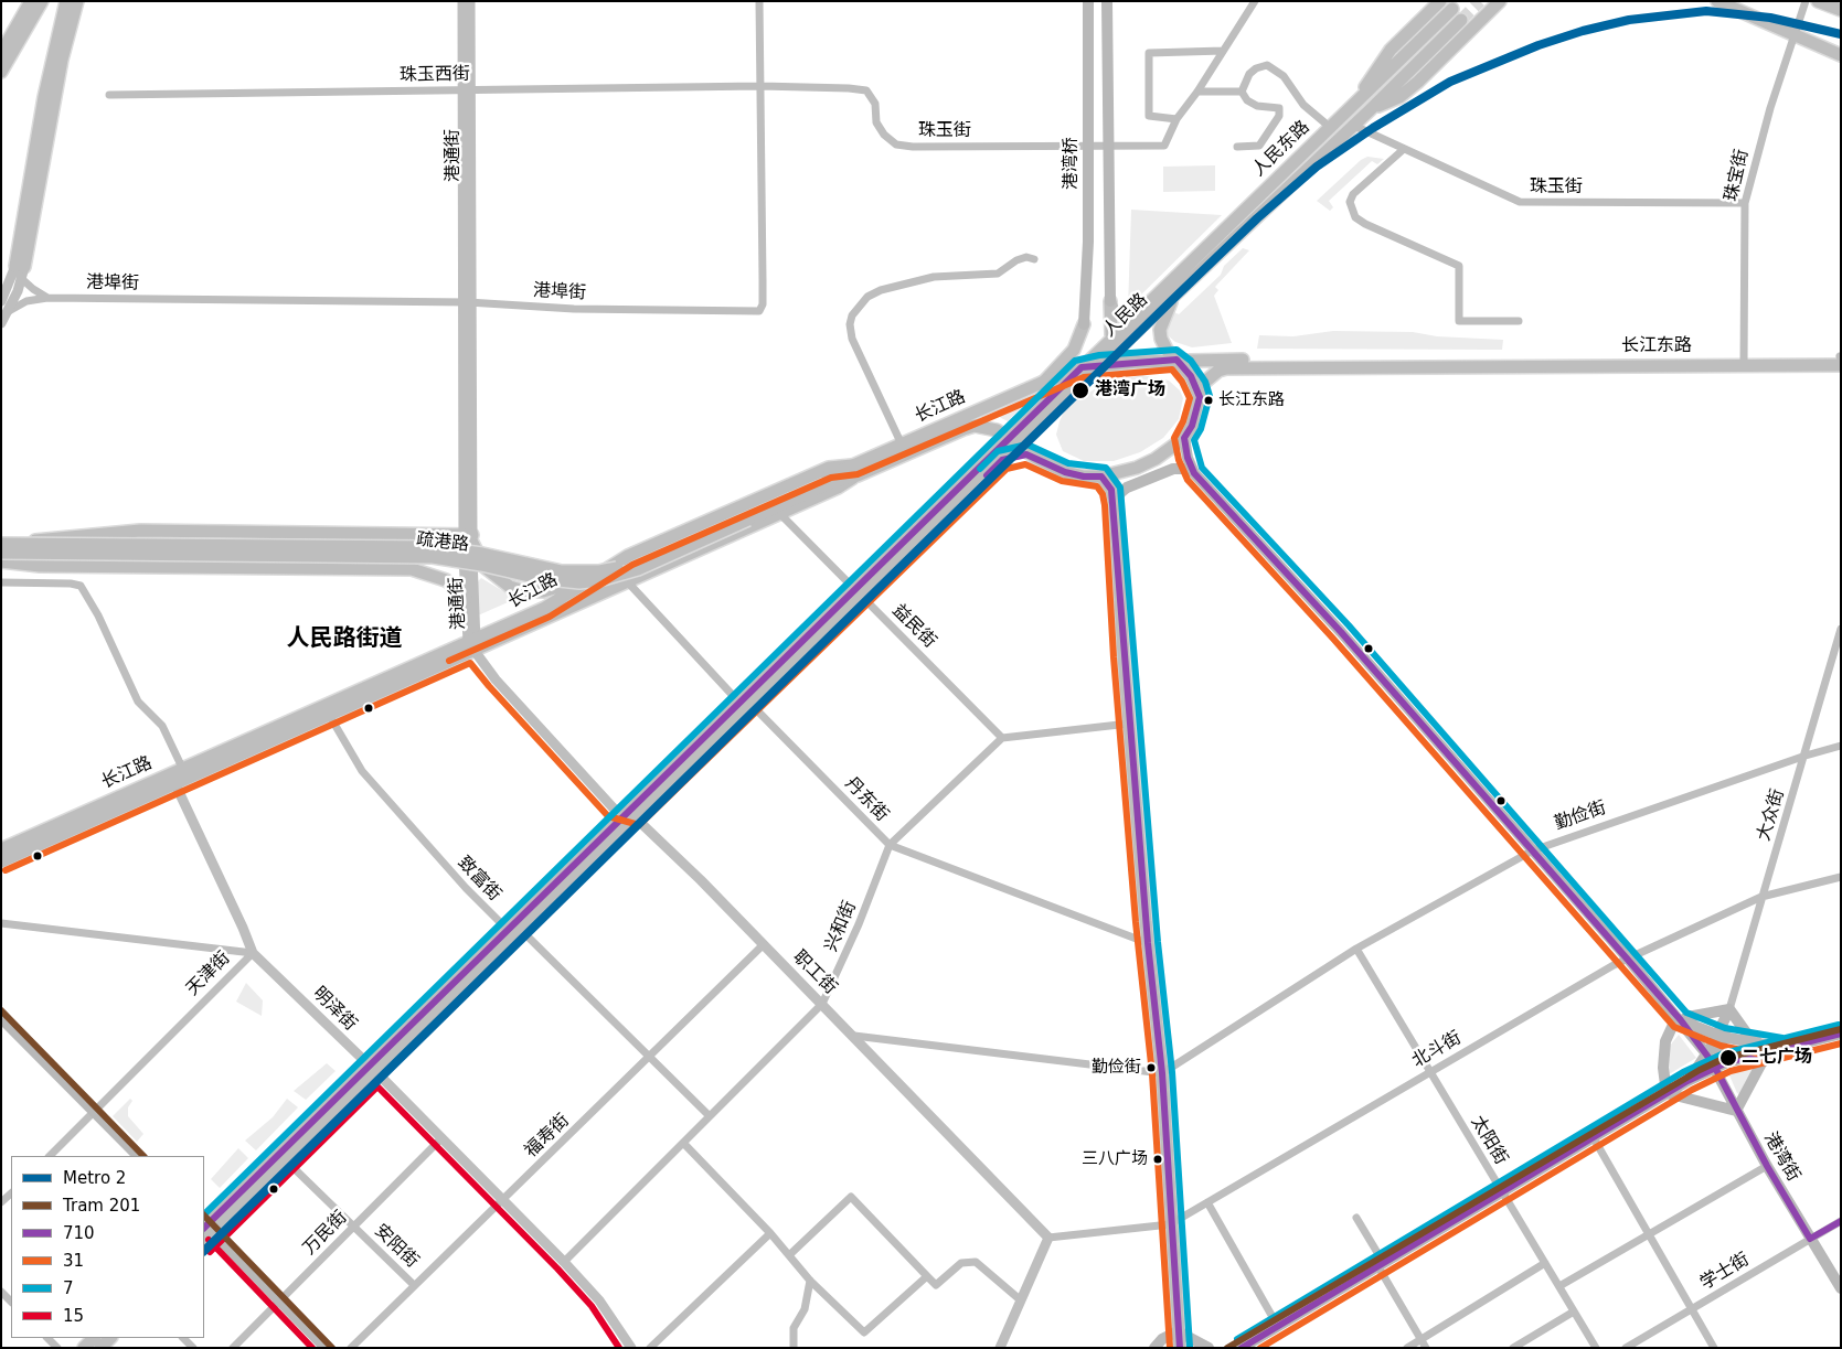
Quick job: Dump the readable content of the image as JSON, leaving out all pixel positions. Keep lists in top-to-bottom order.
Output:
{
  "streets": {
    "main road": [
      "人民东路",
      "港湾桥",
      "人民路",
      "长江东路",
      "长江路",
      "疏港路",
      "港湾街"
    ],
    "street": [
      "珠玉西街",
      "珠玉街",
      "港通街",
      "珠宝街",
      "港埠街",
      "益民街",
      "丹东街",
      "大众街",
      "勤俭街",
      "致富街",
      "兴和街",
      "职工街",
      "天津街",
      "明泽街",
      "北斗街",
      "福寿街",
      "太阳街",
      "万民街",
      "安阳街",
      "学士街"
    ]
  },
  "crossings": [
    ["珠玉西街", "珠玉街"],
    ["珠玉西街", "港通街"],
    ["珠玉西街", "港埠街"],
    ["珠玉街", "人民东路"],
    ["珠玉街", "珠宝街"],
    ["珠玉街", "港埠街"],
    ["人民东路", "人民路"],
    ["港通街", "港埠街"],
    ["港通街", "长江路"],
    ["港通街", "职工街"],
    ["珠宝街", "长江东路"],
    ["人民路", "长江东路"],
    ["人民路", "长江路"],
    ["人民路", "益民街"],
    ["人民路", "丹东街"],
    ["人民路", "致富街"],
    ["人民路", "职工街"],
    ["人民路", "明泽街"],
    ["人民路", "安阳街"],
    ["长江东路", "长江路"],
    ["长江东路", "港湾街"],
    ["长江路", "疏港路"],
    ["长江路", "致富街"],
    ["长江路", "职工街"],
    ["长江路", "天津街"],
    ["益民街", "兴和街"],
    ["丹东街", "兴和街"],
    ["大众街", "勤俭街"],
    ["大众街", "北斗街"],
    ["勤俭街", "太阳街"],
    ["勤俭街", "港湾街"],
    ["兴和街", "职工街"],
    ["兴和街", "明泽街"],
    ["职工街", "北斗街"],
    ["职工街", "福寿街"],
    ["天津街", "明泽街"],
    ["明泽街", "福寿街"],
    ["明泽街", "万民街"],
    ["北斗街", "太阳街"],
    ["北斗街", "港湾街"],
    ["福寿街", "安阳街"],
    ["港湾街", "学士街"],
    ["万民街", "安阳街"]
  ],
  "districts": ["人民路街道"],
  "places": [
    "港湾广场",
    "长江东路",
    "二七广场",
    "勤俭街",
    "三八广场"
  ],
  "lines": [
    "metro line 2",
    "transit line 7",
    "transit line 710",
    "transit line 31",
    "tram line 201",
    "transit line 15"
  ],
  "legend": [
    "Metro 2",
    "Tram 201",
    "710",
    "31",
    "7",
    "15"
  ]
}
